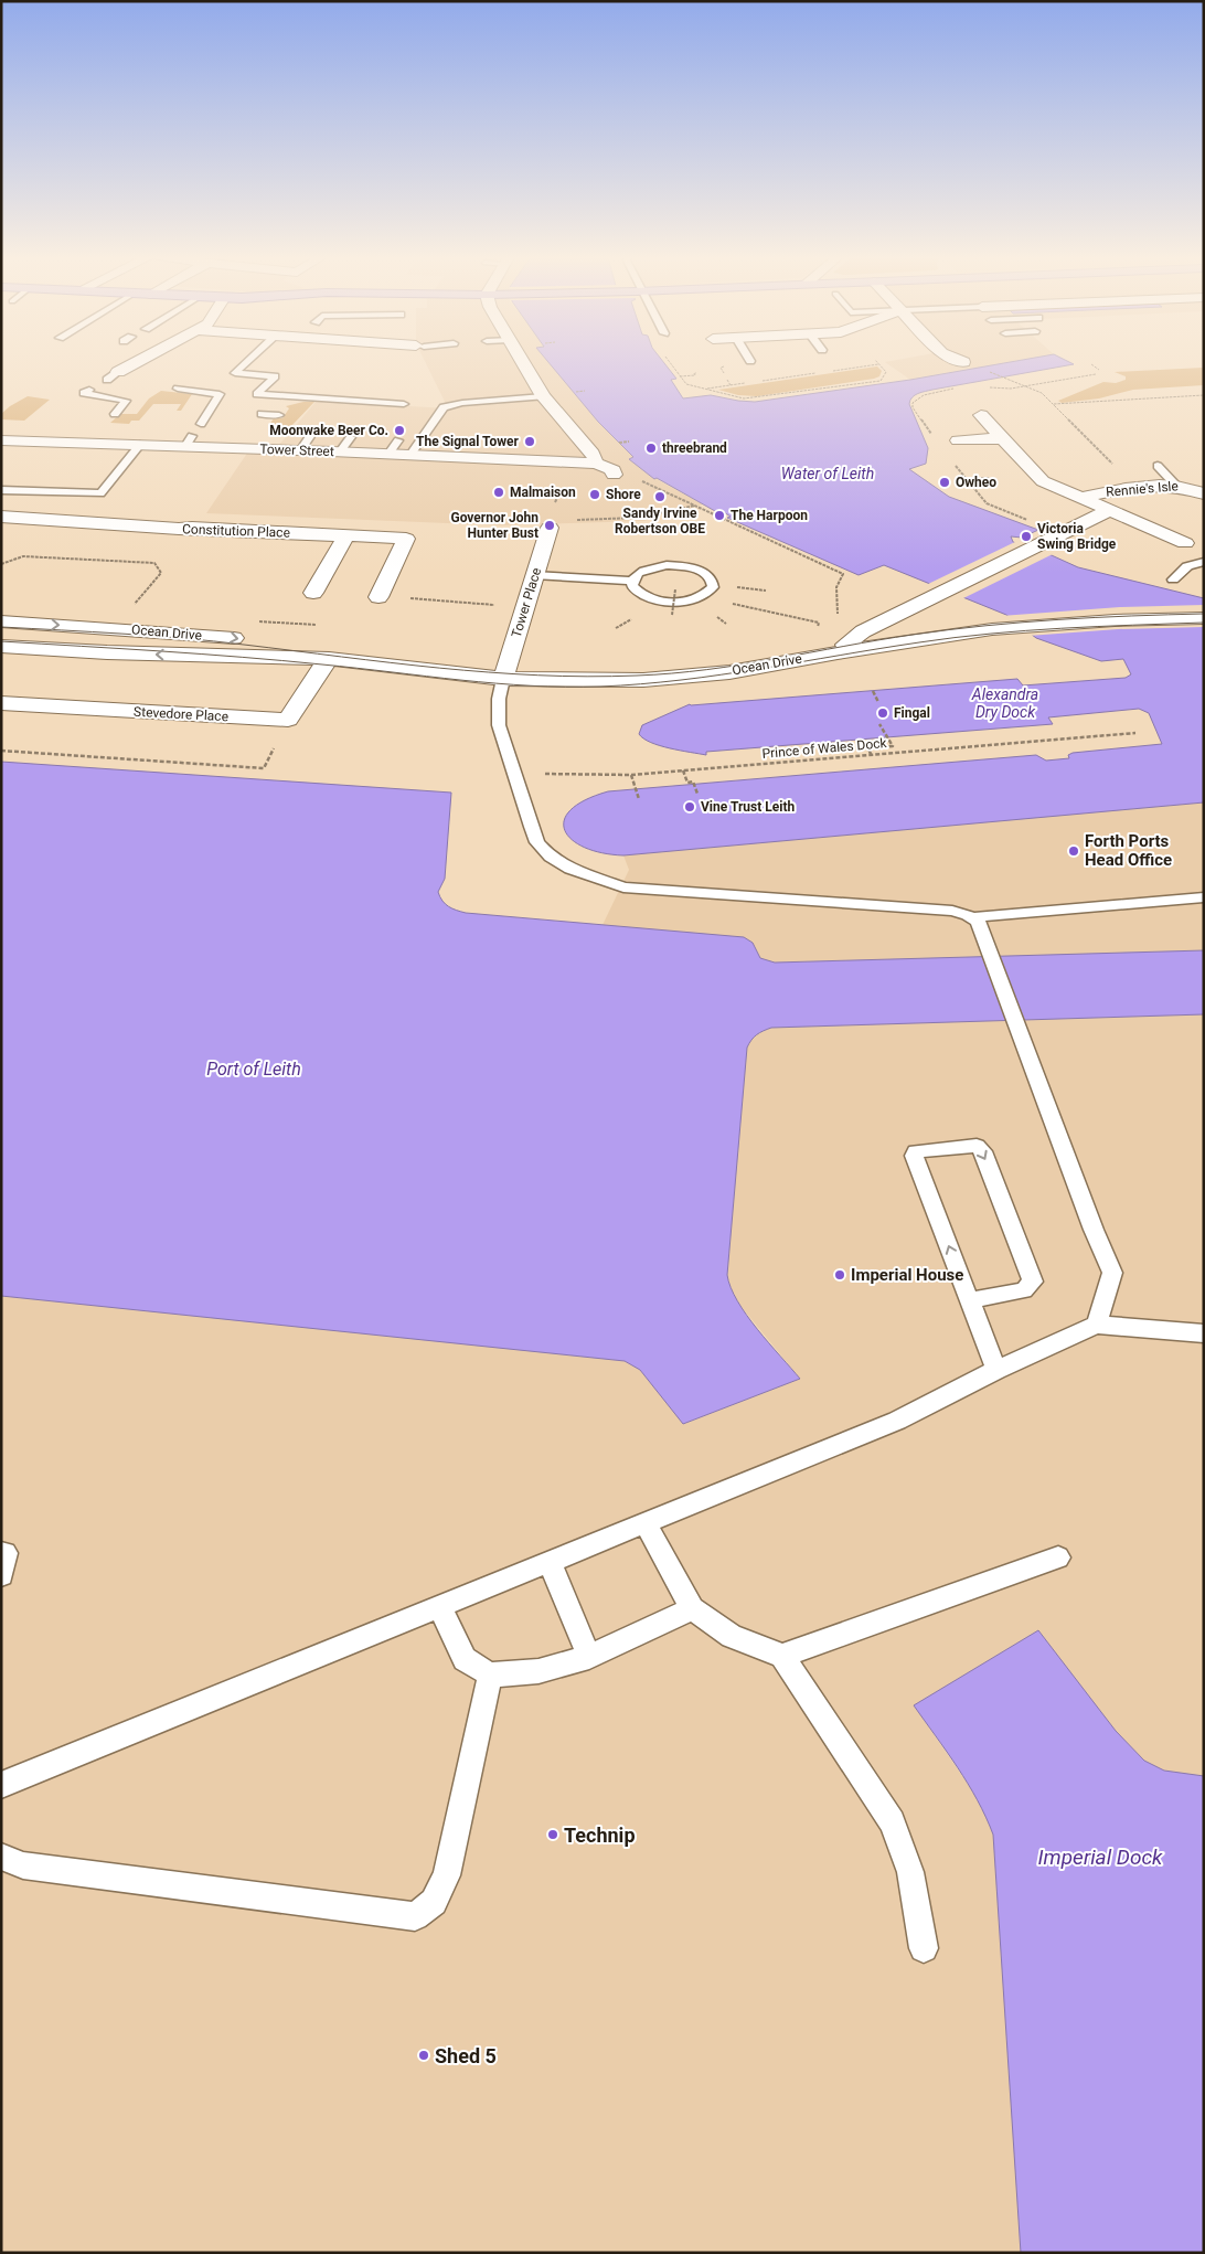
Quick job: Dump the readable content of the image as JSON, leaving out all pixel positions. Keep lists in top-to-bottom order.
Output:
{
  "streets": {
    "street": [
      "Tower Street",
      "Rennie's Isle",
      "Constitution Place",
      "Tower Place",
      "Ocean Drive",
      "Stevedore Place"
    ],
    "path": ["Prince of Wales Dock"]
  },
  "crossings": [
    ["Tower Place", "Ocean Drive"]
  ],
  "water": [
    "Water of Leith",
    "Alexandra Dry Dock",
    "Port of Leith",
    "Imperial Dock"
  ],
  "places": [
    "Moonwake Beer Co.",
    "The Signal Tower",
    "threebrand",
    "Owheo",
    "Malmaison",
    "Shore",
    "Sandy Irvine Robertson OBE",
    "The Harpoon",
    "Governor John Hunter Bust",
    "Victoria Swing Bridge",
    "Fingal",
    "Vine Trust Leith",
    "Forth Ports Head Office",
    "Imperial House",
    "Technip",
    "Shed 5"
  ]
}
